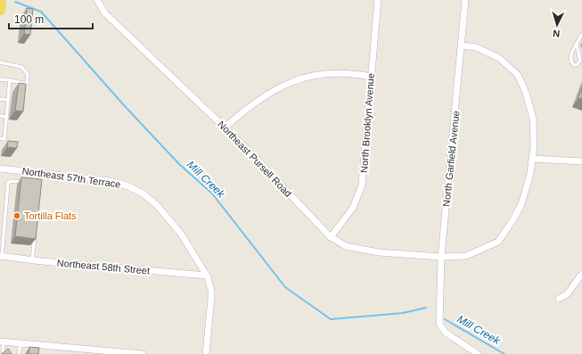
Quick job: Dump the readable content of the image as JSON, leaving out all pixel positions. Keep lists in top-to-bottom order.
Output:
{
  "streets": {
    "street": [
      "North Brooklyn Avenue",
      "Northeast Pursell Road",
      "North Garfield Avenue",
      "Northeast 57th Terrace",
      "Northeast 58th Street"
    ]
  },
  "crossings": [
    ["North Brooklyn Avenue", "Northeast Pursell Road"],
    ["Northeast Pursell Road", "North Garfield Avenue"],
    ["Northeast 57th Terrace", "Northeast 58th Street"]
  ],
  "water": ["Mill Creek"],
  "places": ["Tortilla Flats"],
  "scale_bar": "100 m",
  "north": "bottom"
}
